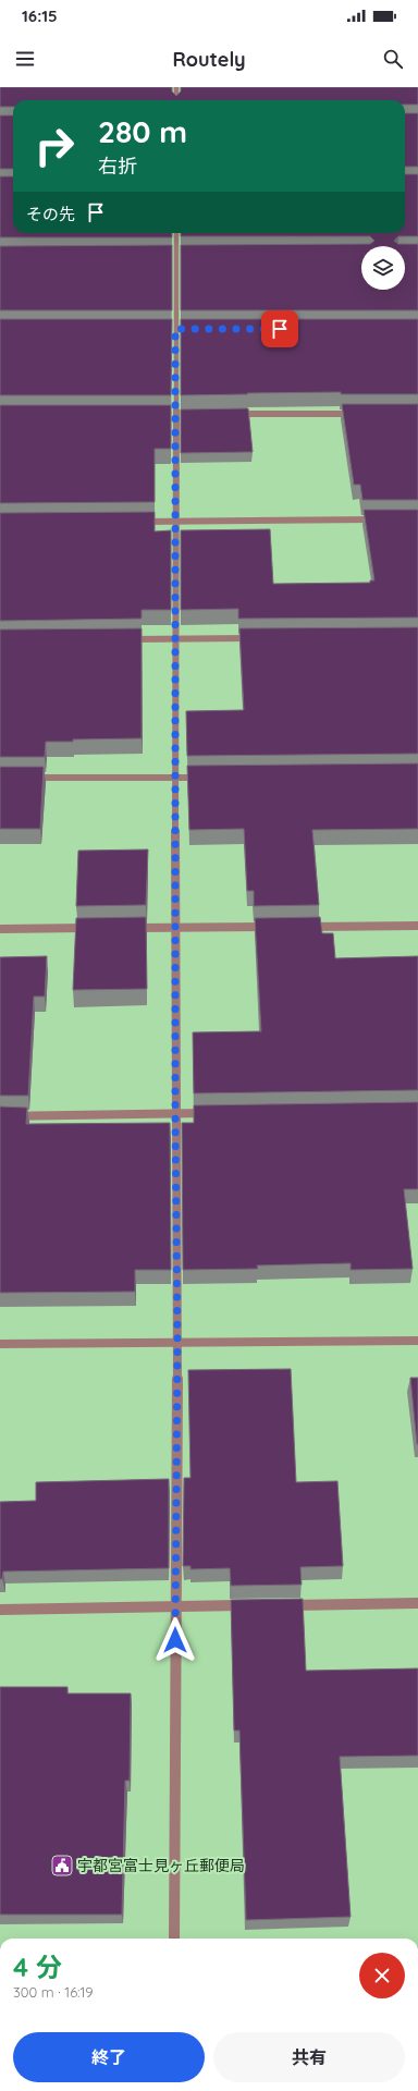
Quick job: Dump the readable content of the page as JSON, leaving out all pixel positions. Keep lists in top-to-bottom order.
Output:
{
  "places": {
    "public building": ["宇都宮富士見ヶ丘郵便局"]
  },
  "page": {
    "status": "16:15",
    "header": "Routely",
    "turn": ["280 m", "右折"],
    "then": "その先",
    "heading": ["4 分", "300 m · 16:19"],
    "buttons": ["終了", "共有"]
  }
}
